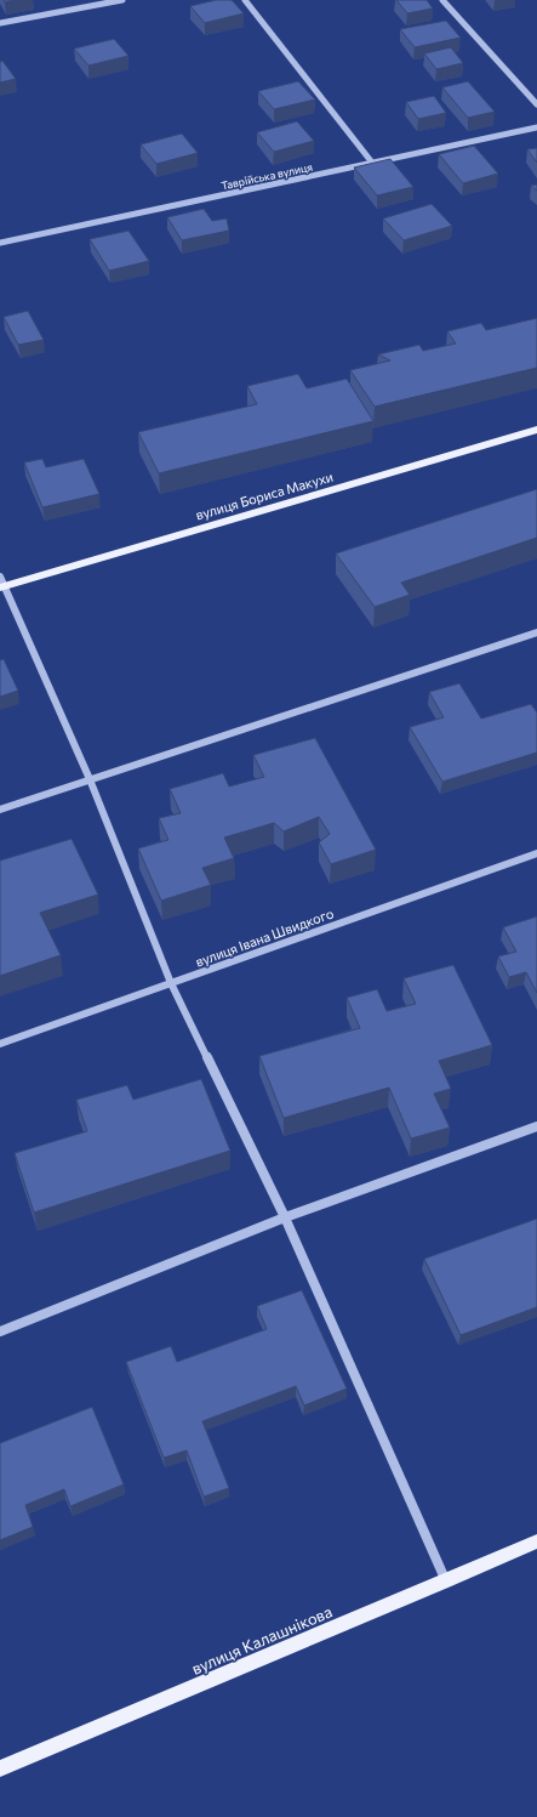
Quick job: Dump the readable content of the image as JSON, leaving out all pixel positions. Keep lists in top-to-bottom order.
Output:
{
  "streets": {
    "main road": ["вулиця Бориса Макухи", "вулиця Калашнікова"],
    "street": ["Таврійська вулиця", "вулиця Івана Швидкого"]
  }
}
